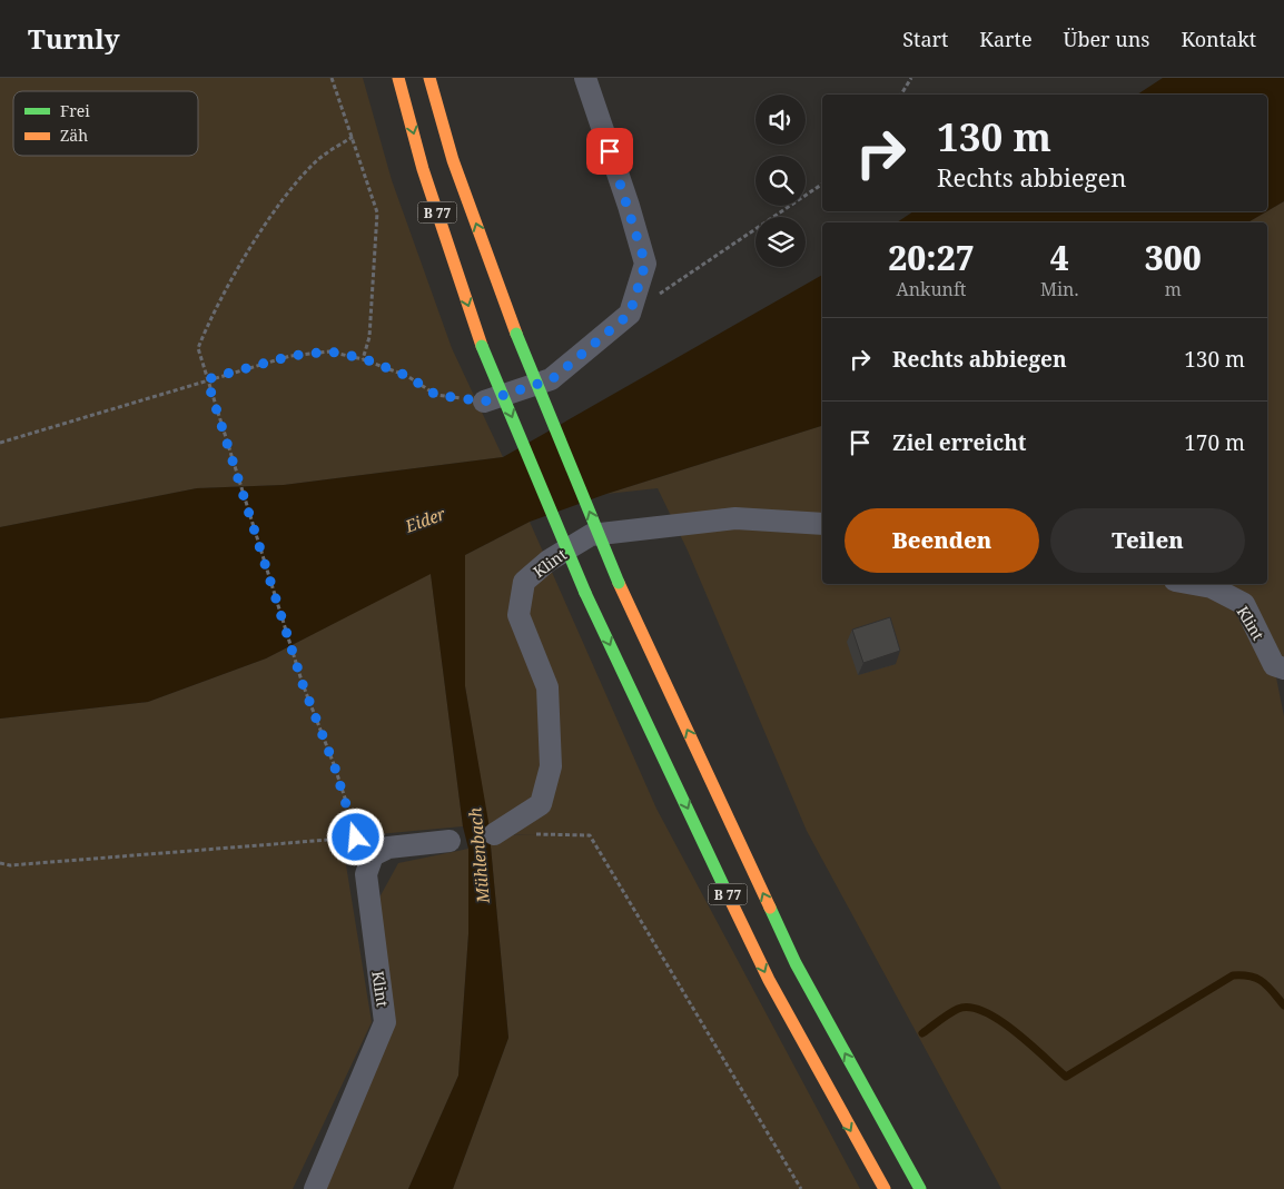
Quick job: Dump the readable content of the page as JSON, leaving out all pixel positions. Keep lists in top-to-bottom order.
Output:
{
  "streets": {
    "highway": ["B 77"],
    "street": ["Klint"]
  },
  "water": ["Eider", "Mühlenbach"],
  "legend": ["Frei", "Zäh"],
  "page": {
    "header": "Turnly",
    "nav": [
      "Start",
      "Karte",
      "Über uns",
      "Kontakt"
    ],
    "turn": ["130 m", "Rechts abbiegen"],
    "eta": [
      "20:27",
      "Ankunft",
      "4",
      "Min.",
      "300",
      "m"
    ],
    "list": [
      {
        "name": "Rechts abbiegen",
        "value": "130 m"
      },
      {
        "name": "Ziel erreicht",
        "value": "170 m"
      }
    ],
    "buttons": ["Beenden", "Teilen"]
  }
}
